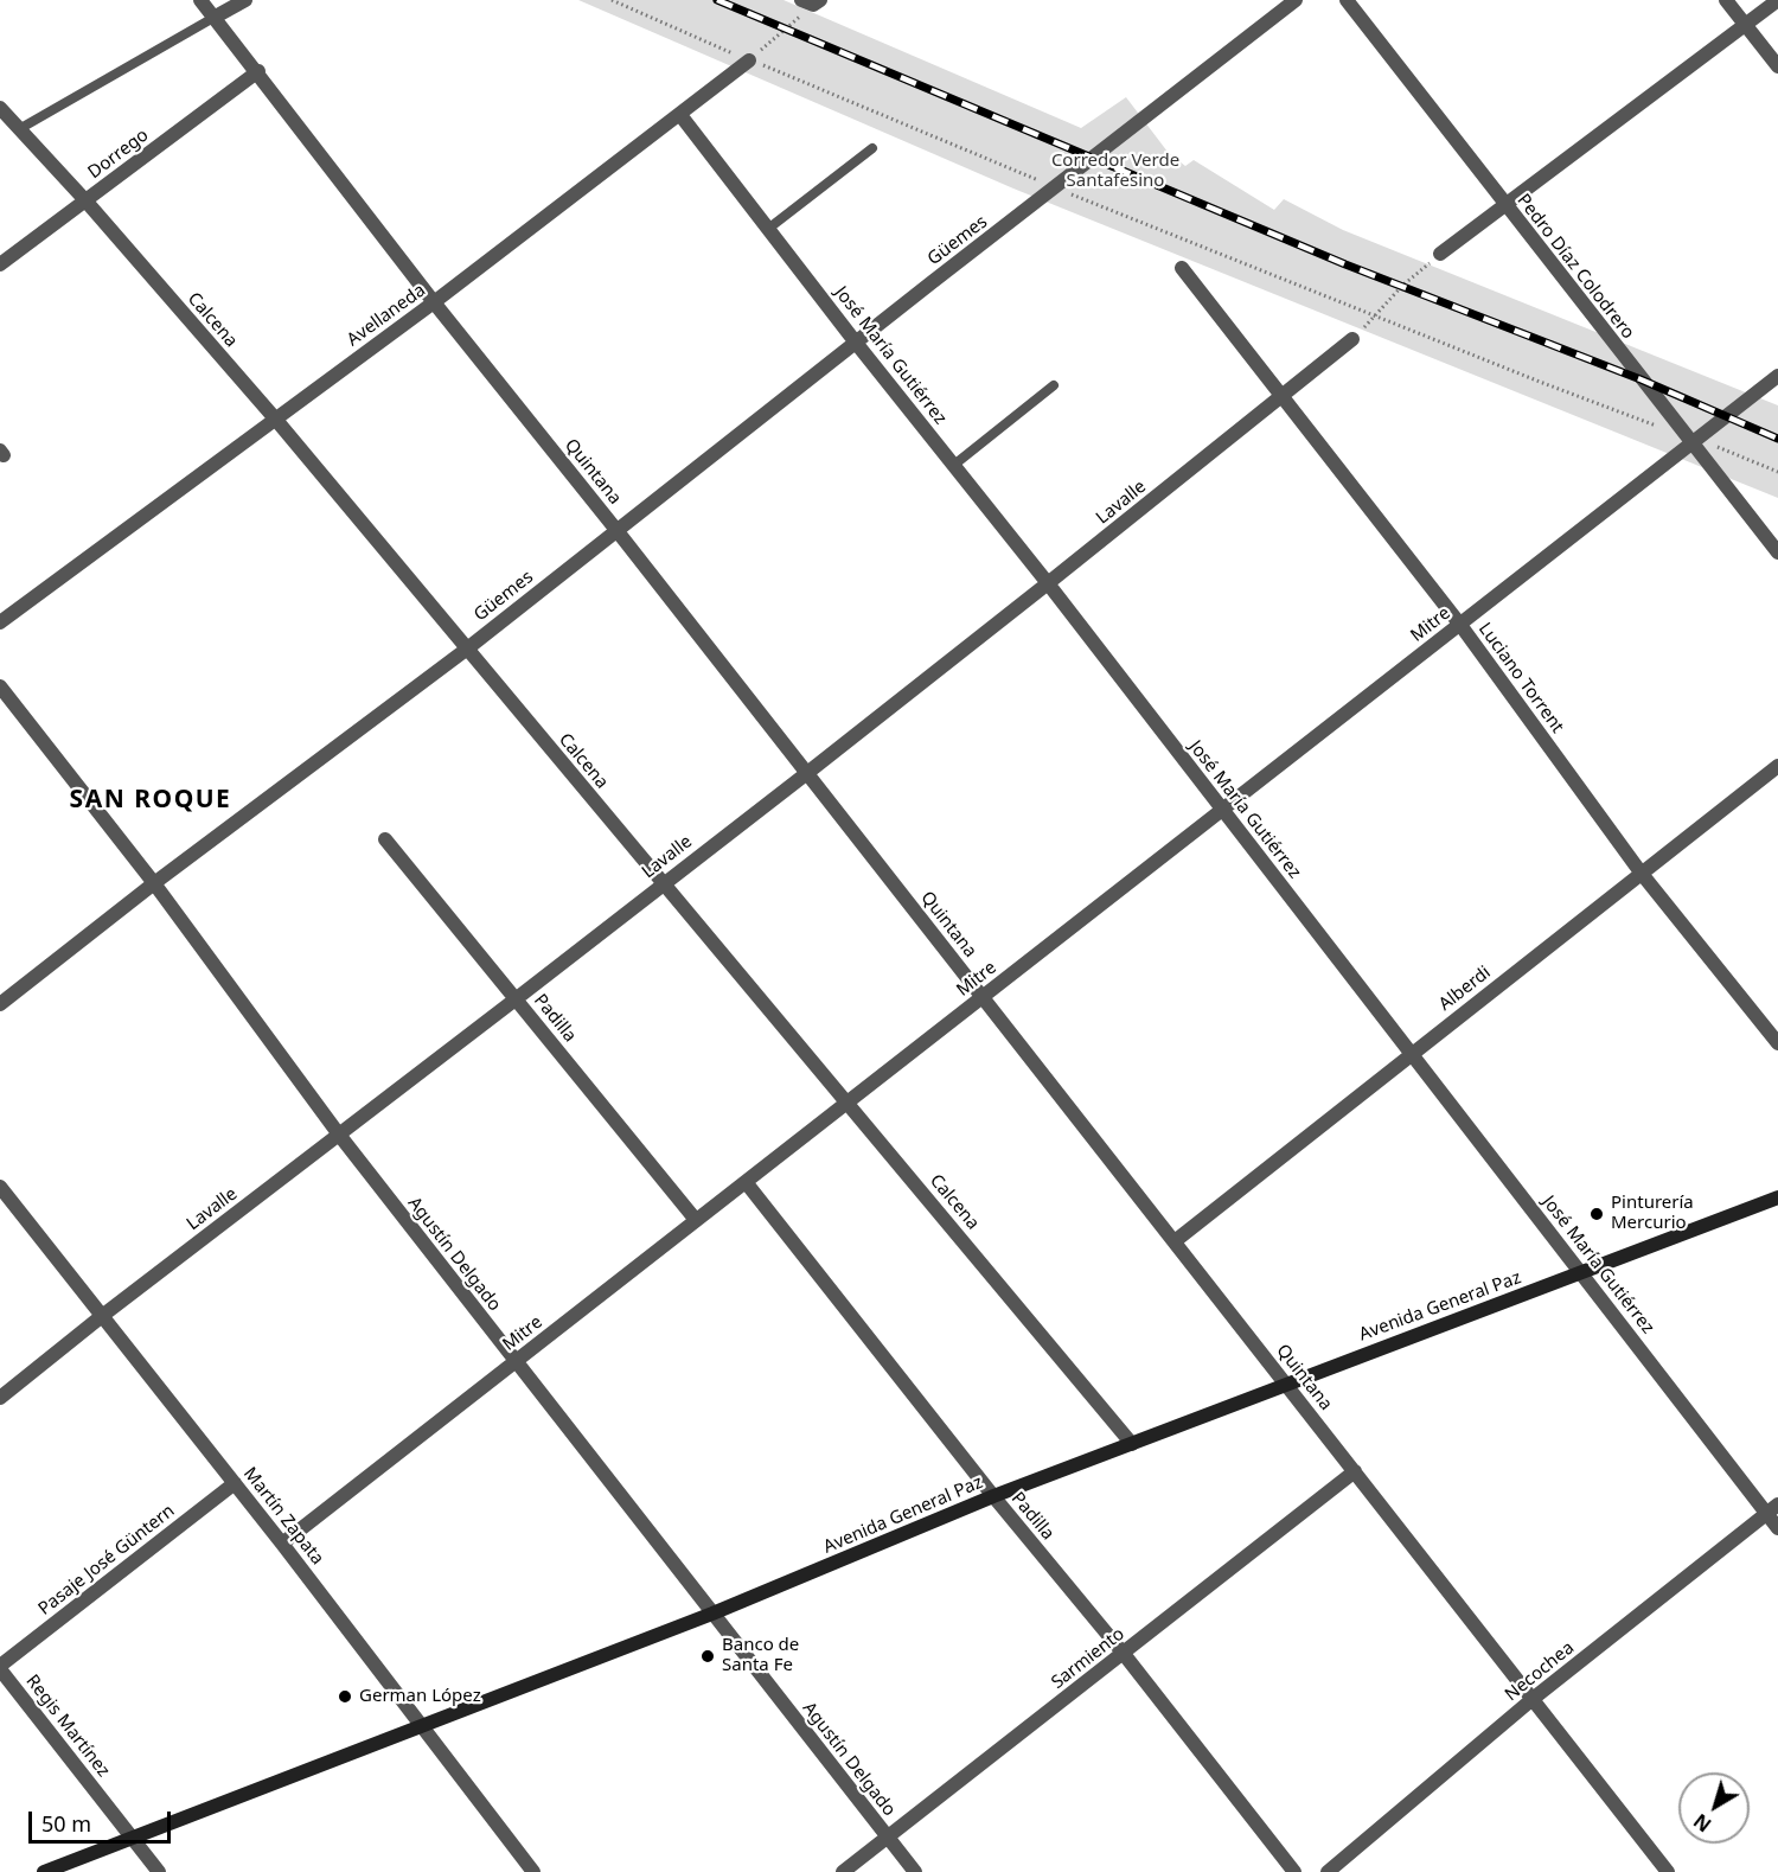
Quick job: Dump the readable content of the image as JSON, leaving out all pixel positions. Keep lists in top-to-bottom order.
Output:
{
  "streets": {
    "main road": ["Avenida General Paz"],
    "street": [
      "Dorrego",
      "Güemes",
      "Pedro Díaz Colodrero",
      "Avellaneda",
      "Calcena",
      "José María Gutiérrez",
      "Quintana",
      "Lavalle",
      "Mitre",
      "Luciano Torrent",
      "Alberdi",
      "Padilla",
      "Agustín Delgado",
      "Martín Zapata",
      "Pasaje José Güntern",
      "Sarmiento",
      "Necochea",
      "Regis Martínez"
    ]
  },
  "crossings": [
    ["Dorrego", "Calcena"],
    ["Dorrego", "Quintana"],
    ["Güemes", "Calcena"],
    ["Güemes", "José María Gutiérrez"],
    ["Güemes", "Quintana"],
    ["Güemes", "Agustín Delgado"],
    ["Pedro Díaz Colodrero", "Mitre"],
    ["Avellaneda", "Calcena"],
    ["Avellaneda", "José María Gutiérrez"],
    ["Avellaneda", "Quintana"],
    ["Calcena", "Lavalle"],
    ["Calcena", "Mitre"],
    ["Calcena", "Avenida General Paz"],
    ["José María Gutiérrez", "Lavalle"],
    ["José María Gutiérrez", "Mitre"],
    ["José María Gutiérrez", "Alberdi"],
    ["José María Gutiérrez", "Avenida General Paz"],
    ["José María Gutiérrez", "Necochea"],
    ["Quintana", "Lavalle"],
    ["Quintana", "Mitre"],
    ["Quintana", "Alberdi"],
    ["Quintana", "Avenida General Paz"],
    ["Quintana", "Sarmiento"],
    ["Quintana", "Necochea"],
    ["Lavalle", "Luciano Torrent"],
    ["Lavalle", "Padilla"],
    ["Lavalle", "Agustín Delgado"],
    ["Lavalle", "Martín Zapata"],
    ["Mitre", "Luciano Torrent"],
    ["Mitre", "Padilla"],
    ["Mitre", "Agustín Delgado"],
    ["Mitre", "Martín Zapata"],
    ["Luciano Torrent", "Alberdi"],
    ["Padilla", "Avenida General Paz"],
    ["Padilla", "Sarmiento"],
    ["Agustín Delgado", "Avenida General Paz"],
    ["Agustín Delgado", "Sarmiento"],
    ["Avenida General Paz", "Martín Zapata"],
    ["Avenida General Paz", "Regis Martínez"],
    ["Martín Zapata", "Pasaje José Güntern"],
    ["Pasaje José Güntern", "Regis Martínez"]
  ],
  "districts": ["SAN ROQUE"],
  "parks": ["Corredor Verde Santafesino"],
  "places": ["Pinturería Mercurio", "Banco de Santa Fe", "German López"],
  "scale_bar": "50 m",
  "north": "bottom left"
}
